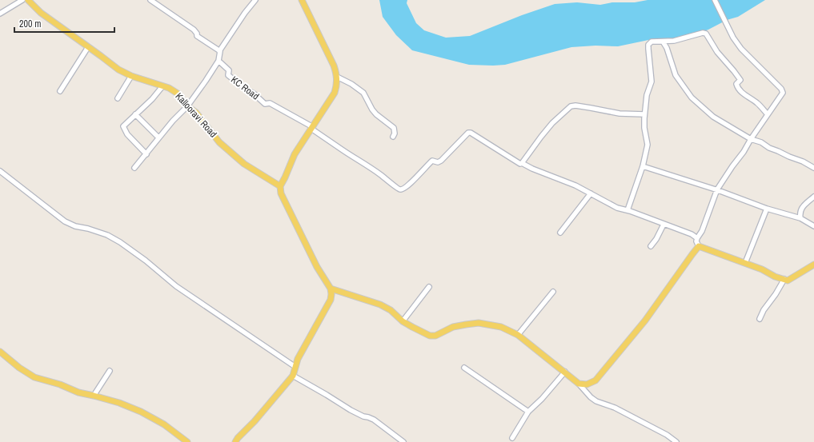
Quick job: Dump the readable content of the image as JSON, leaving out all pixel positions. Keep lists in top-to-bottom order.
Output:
{
  "streets": {
    "main road": ["Kallooravi Road"],
    "street": ["KC Road"]
  },
  "scale_bar": "200 m"
}
